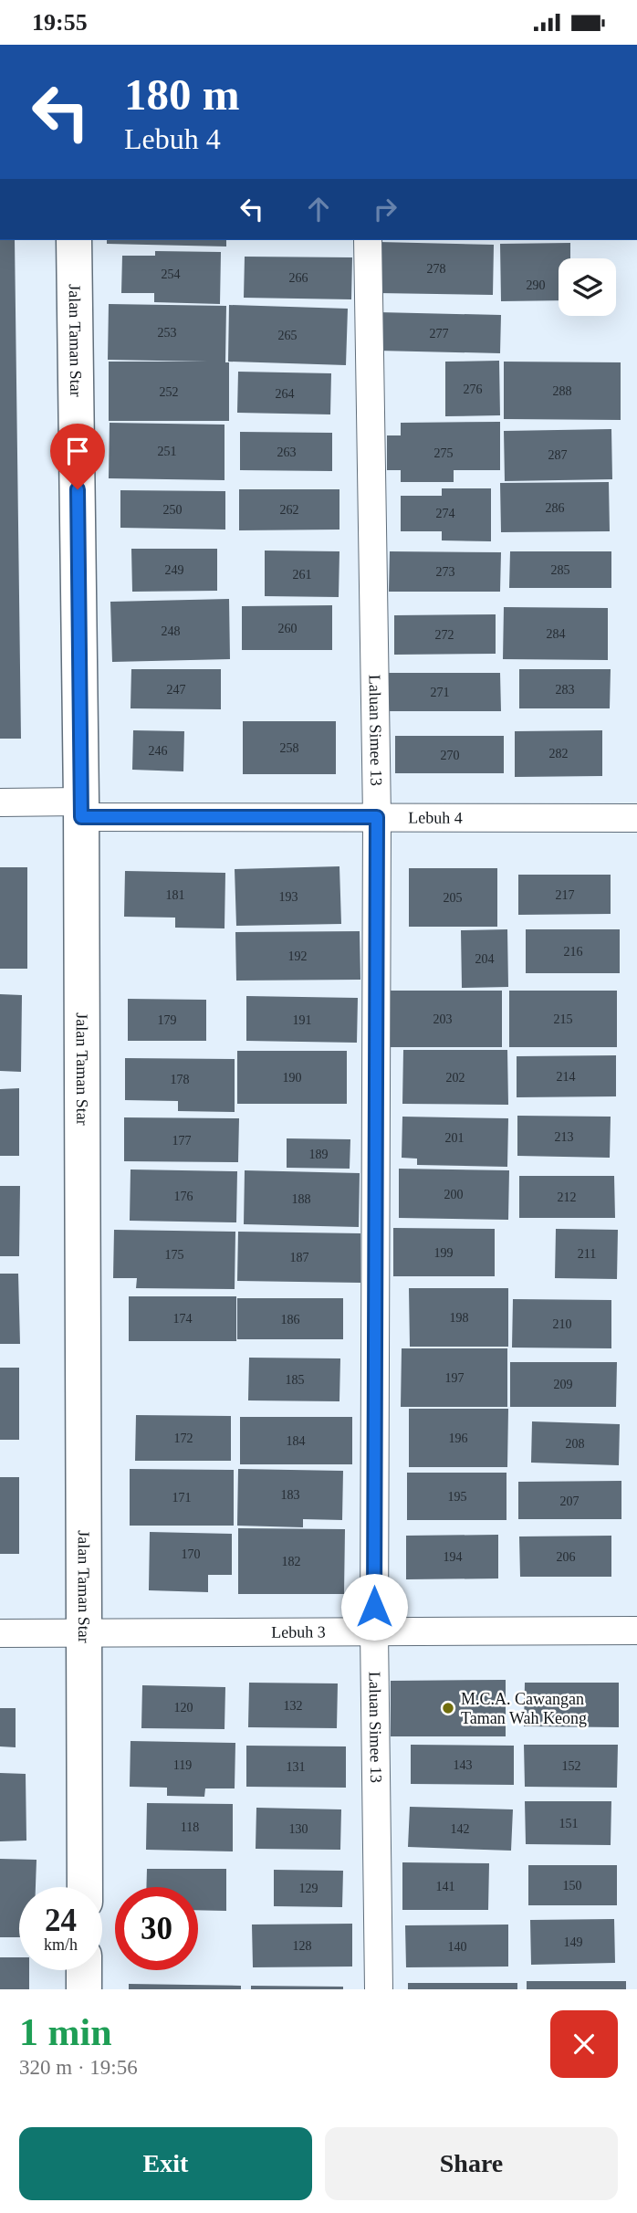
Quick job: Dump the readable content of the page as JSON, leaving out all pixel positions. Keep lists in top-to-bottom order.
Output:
{
  "streets": {
    "street": [
      "Jalan Taman Star",
      "Laluan Simee 13",
      "Lebuh 4",
      "Lebuh 3"
    ]
  },
  "crossings": [
    ["Jalan Taman Star", "Lebuh 4"],
    ["Jalan Taman Star", "Lebuh 3"],
    ["Laluan Simee 13", "Lebuh 4"],
    ["Laluan Simee 13", "Lebuh 3"]
  ],
  "places": ["M.C.A. Cawangan Taman Wah Keong"],
  "house_numbers": [
    "278",
    "254",
    "266",
    "290",
    "253",
    "277",
    "265",
    "276",
    "288",
    "252",
    "264",
    "251",
    "263",
    "275",
    "287",
    "286",
    "250",
    "262",
    "274",
    "249",
    "285",
    "273",
    "261",
    "260",
    "248",
    "284",
    "272",
    "247",
    "283",
    "271",
    "258",
    "246",
    "282",
    "270",
    "181",
    "217",
    "193",
    "205",
    "216",
    "192",
    "204",
    "203",
    "215",
    "179",
    "191",
    "214",
    "190",
    "202",
    "178",
    "213",
    "201",
    "177",
    "189",
    "200",
    "176",
    "212",
    "188",
    "199",
    "211",
    "175",
    "187",
    "198",
    "174",
    "186",
    "210",
    "197",
    "185",
    "209",
    "172",
    "196",
    "184",
    "208",
    "183",
    "195",
    "171",
    "207",
    "170",
    "194",
    "206",
    "182",
    "132",
    "120",
    "119",
    "143",
    "152",
    "131",
    "151",
    "118",
    "130",
    "142",
    "150",
    "141",
    "129",
    "149",
    "128",
    "140"
  ],
  "page": {
    "status": "19:55",
    "turn": ["180 m", "Lebuh 4"],
    "speed": "24 km/h",
    "limit": "30",
    "heading": ["1 min", "320 m · 19:56"],
    "buttons": ["Exit", "Share"]
  }
}
